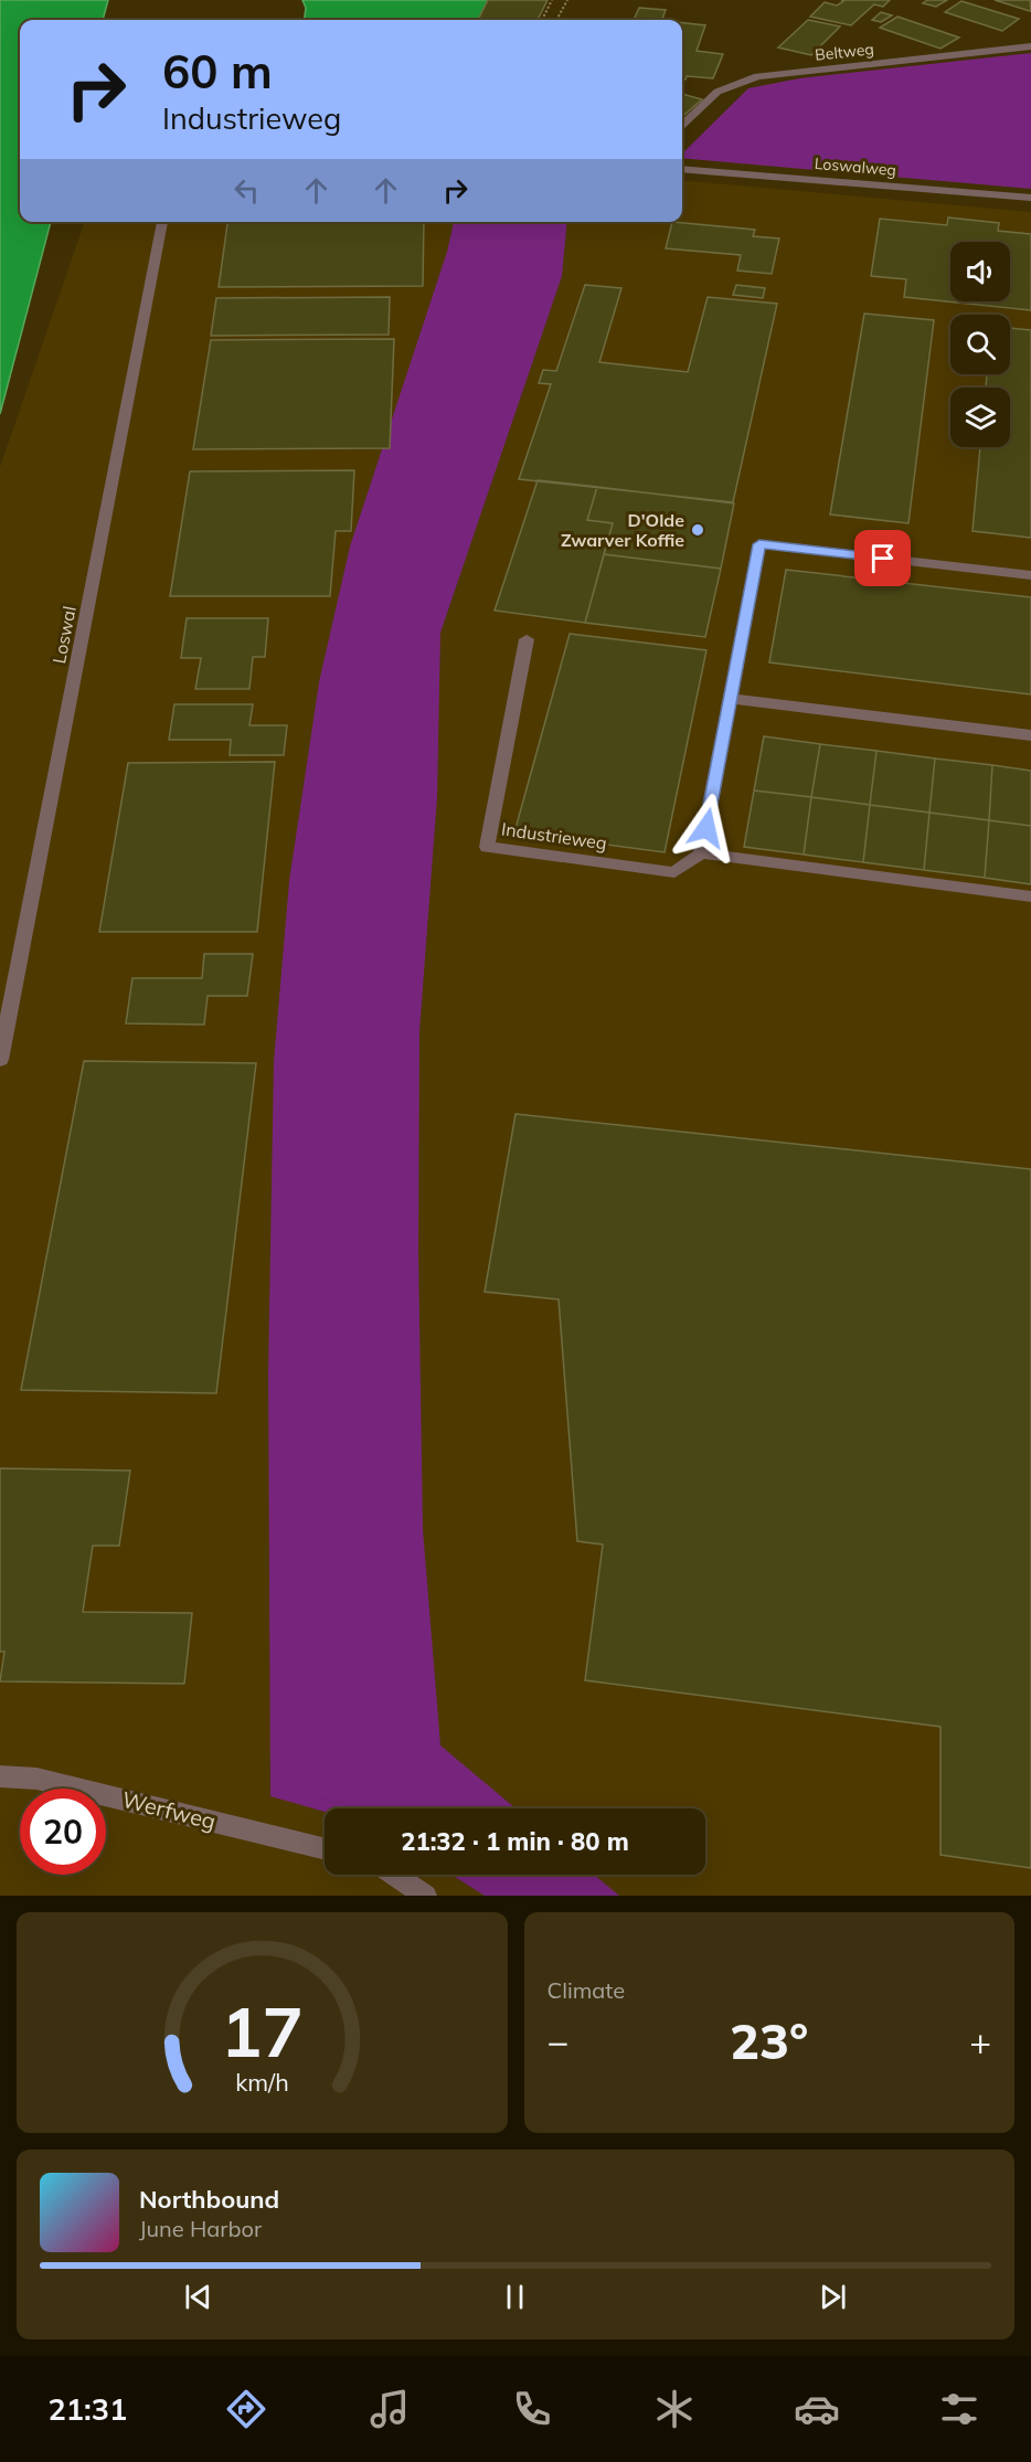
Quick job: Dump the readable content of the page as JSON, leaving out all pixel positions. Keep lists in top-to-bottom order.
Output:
{
  "streets": {
    "street": [
      "Beltweg",
      "Loswalweg",
      "Loswal",
      "Industrieweg",
      "Werfweg"
    ]
  },
  "places": ["D'Olde Zwarver Koffie"],
  "page": {
    "turn": ["60 m", "Industrieweg"],
    "limit": "20",
    "trip": "21:32 · 1 min · 80 m",
    "tile": "Climate",
    "heat": ["−", "23°", "+"],
    "song": ["Northbound", "June Harbor"],
    "tabs": "21:31",
    "gauge": ["17", "km/h"]
  }
}
